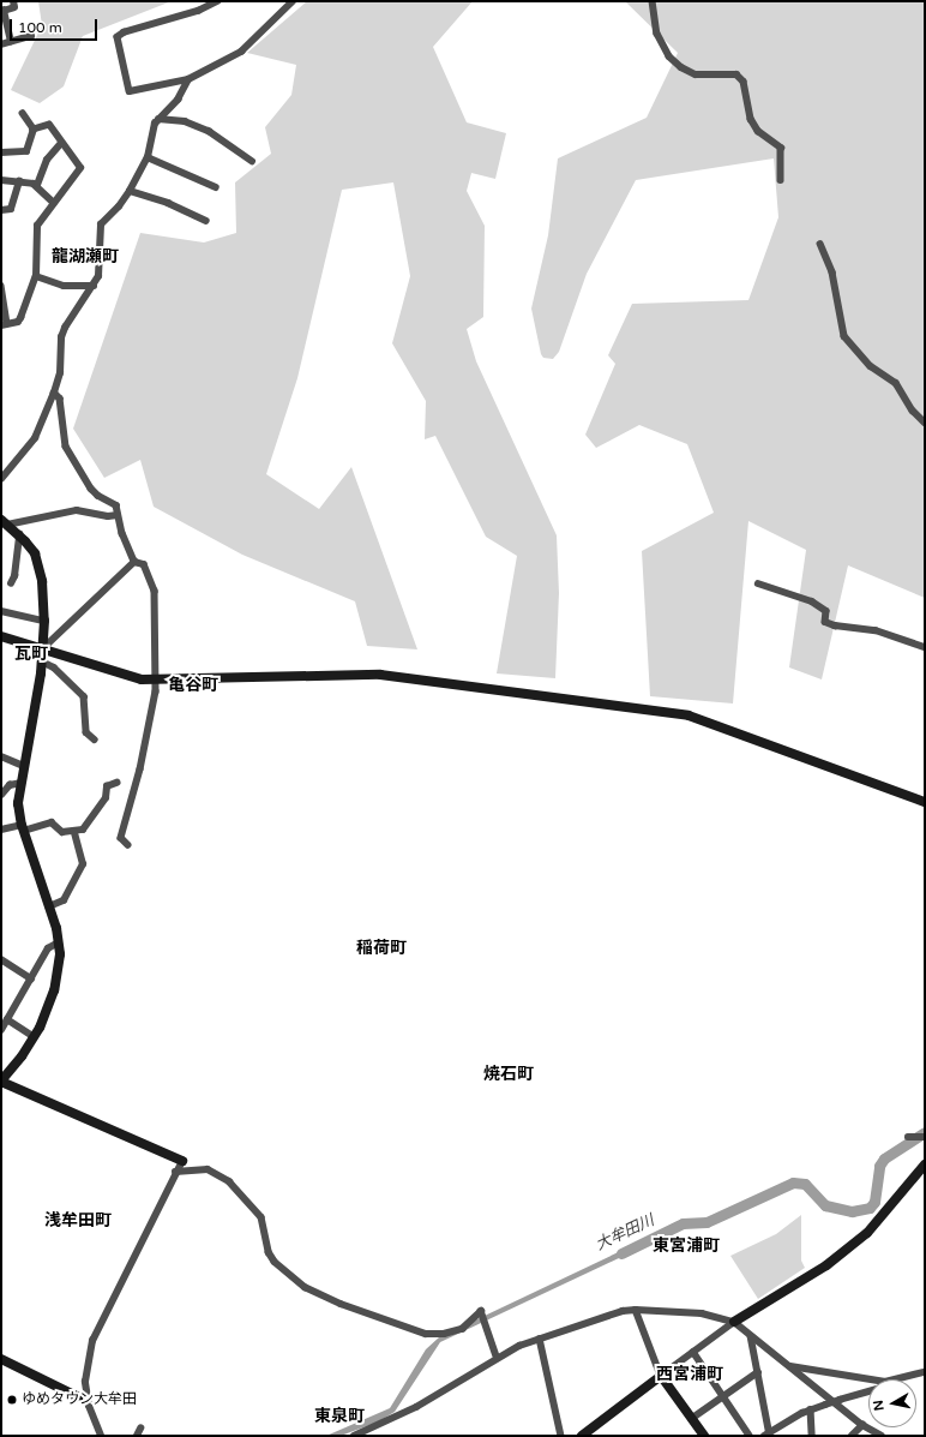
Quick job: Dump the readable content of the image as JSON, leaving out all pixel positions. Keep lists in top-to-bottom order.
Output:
{
  "districts": [
    "龍湖瀬町",
    "瓦町",
    "亀谷町",
    "稲荷町",
    "焼石町",
    "浅牟田町",
    "東宮浦町",
    "西宮浦町",
    "東泉町"
  ],
  "water": ["大牟田川"],
  "places": ["ゆめタウン大牟田"],
  "scale_bar": "100 m",
  "north": "left"
}
